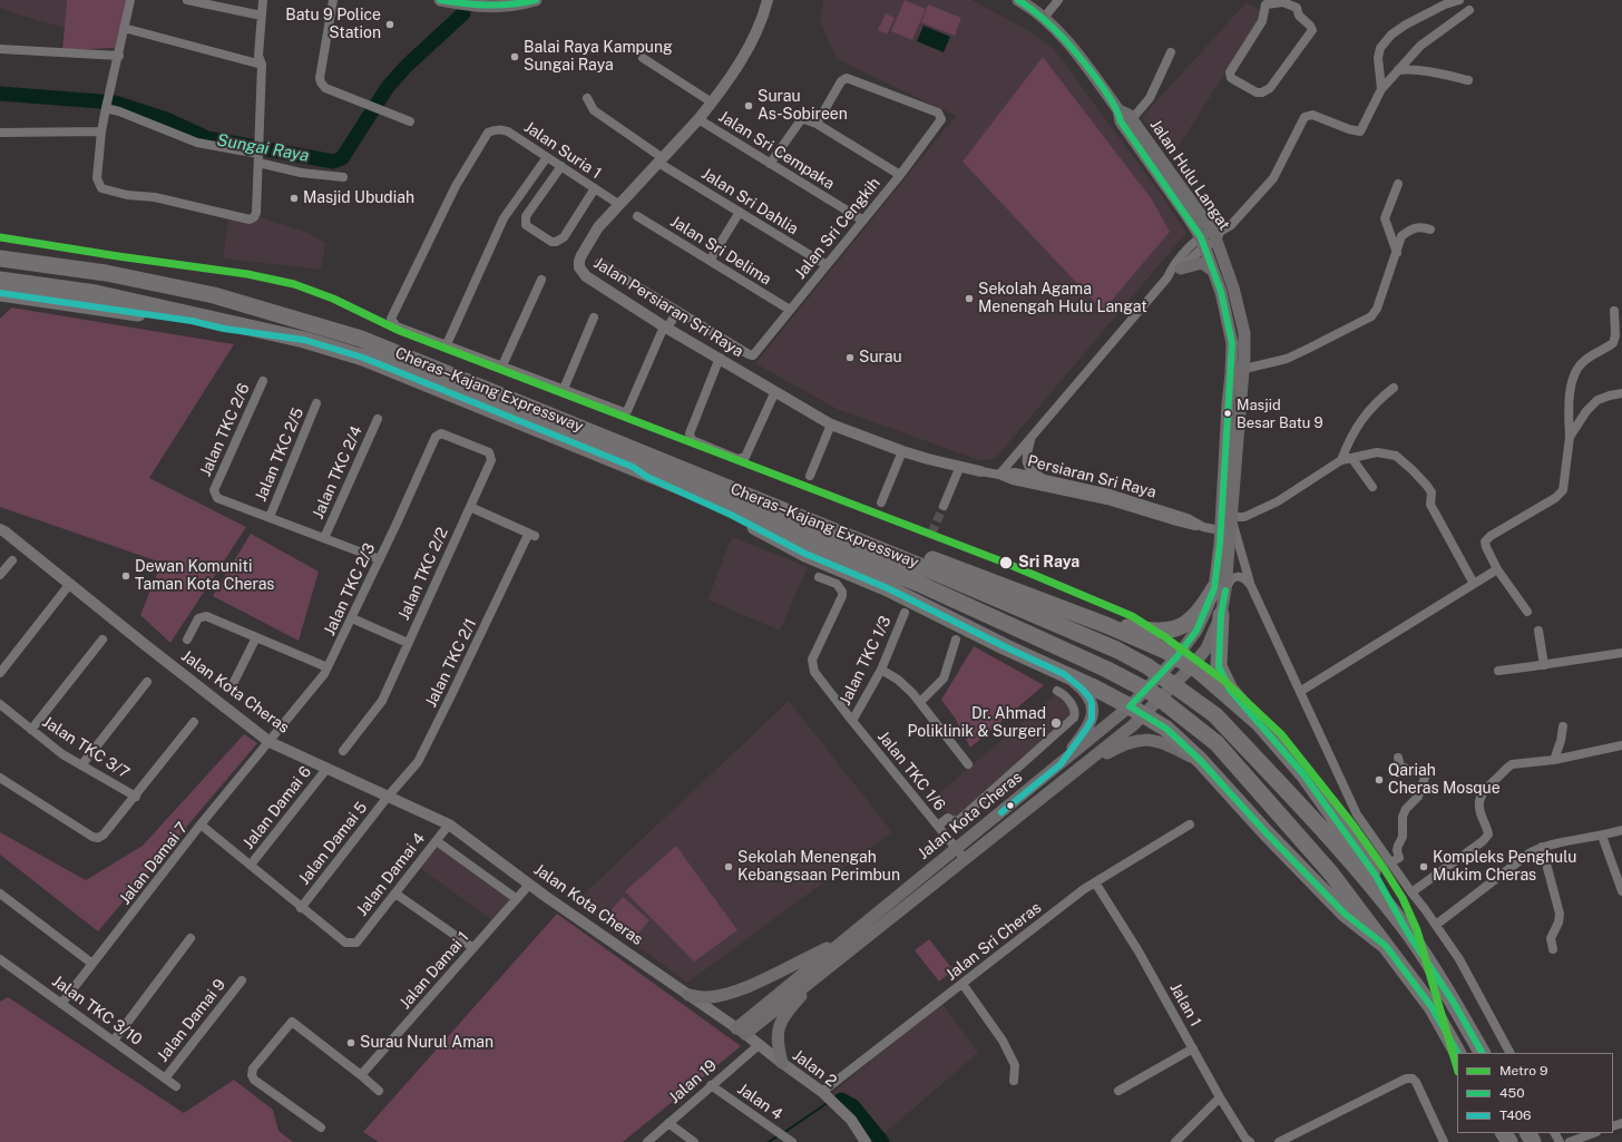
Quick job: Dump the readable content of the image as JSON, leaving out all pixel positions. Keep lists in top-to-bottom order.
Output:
{
  "streets": {
    "highway": ["Cheras–Kajang Expressway"],
    "main road": ["Jalan Hulu Langat", "Jalan Kota Cheras"],
    "street": [
      "Jalan Suria 1",
      "Jalan Sri Cempaka",
      "Jalan Sri Dahlia",
      "Jalan Sri Cengkih",
      "Jalan Sri Delima",
      "Jalan Persiaran Sri Raya",
      "Jalan TKC 2/6",
      "Jalan TKC 2/5",
      "Jalan TKC 2/4",
      "Persiaran Sri Raya",
      "Jalan TKC 2/2",
      "Jalan TKC 2/3",
      "Jalan TKC 1/3",
      "Jalan TKC 2/1",
      "Jalan TKC 3/7",
      "Jalan TKC 1/6",
      "Jalan Damai 6",
      "Jalan Damai 5",
      "Jalan Damai 7",
      "Jalan Damai 4",
      "Jalan Sri Cheras",
      "Jalan Damai 1",
      "Jalan 1",
      "Jalan TKC 3/10",
      "Jalan Damai 9",
      "Jalan 2",
      "Jalan 19",
      "Jalan 4"
    ]
  },
  "crossings": [
    ["Jalan Suria 1", "Jalan Persiaran Sri Raya"],
    ["Jalan Sri Cempaka", "Jalan Sri Cengkih"],
    ["Jalan Sri Cempaka", "Jalan Persiaran Sri Raya"],
    ["Jalan Hulu Langat", "Persiaran Sri Raya"],
    ["Jalan Hulu Langat", "Jalan Kota Cheras"],
    ["Jalan Sri Dahlia", "Jalan Sri Cengkih"],
    ["Jalan Sri Dahlia", "Jalan Persiaran Sri Raya"],
    ["Jalan Sri Cengkih", "Jalan Sri Delima"],
    ["Jalan Persiaran Sri Raya", "Persiaran Sri Raya"],
    ["Jalan TKC 2/6", "Jalan TKC 2/5"],
    ["Jalan TKC 2/2", "Jalan TKC 2/3"],
    ["Jalan TKC 2/2", "Jalan TKC 2/1"],
    ["Jalan TKC 2/3", "Jalan Kota Cheras"],
    ["Jalan TKC 2/3", "Jalan Damai 7"],
    ["Jalan TKC 1/3", "Jalan TKC 1/6"],
    ["Jalan TKC 2/1", "Jalan Kota Cheras"],
    ["Jalan TKC 2/1", "Jalan Damai 5"],
    ["Jalan Kota Cheras", "Jalan TKC 1/6"],
    ["Jalan Kota Cheras", "Jalan Damai 6"],
    ["Jalan Kota Cheras", "Jalan Damai 5"],
    ["Jalan Kota Cheras", "Jalan Damai 7"],
    ["Jalan Kota Cheras", "Jalan Damai 4"],
    ["Jalan Kota Cheras", "Jalan Damai 1"],
    ["Jalan Kota Cheras", "Jalan 2"],
    ["Jalan Damai 5", "Jalan Damai 4"],
    ["Jalan Damai 7", "Jalan TKC 3/10"],
    ["Jalan Sri Cheras", "Jalan 1"],
    ["Jalan Sri Cheras", "Jalan 2"],
    ["Jalan TKC 3/10", "Jalan Damai 9"],
    ["Jalan 2", "Jalan 19"],
    ["Jalan 19", "Jalan 4"]
  ],
  "water": ["Sungai Raya"],
  "places": [
    "Batu 9 Police Station",
    "Balai Raya Kampung Sungai Raya",
    "Surau As-Sobireen",
    "Masjid Ubudiah",
    "Sekolah Agama Menengah Hulu Langat",
    "Surau",
    "Masjid Besar Batu 9",
    "Sri Raya",
    "Dewan Komuniti Taman Kota Cheras",
    "Dr. Ahmad Poliklinik & Surgeri",
    "Qariah Cheras Mosque",
    "Sekolah Menengah Kebangsaan Perimbun",
    "Kompleks Penghulu Mukim Cheras",
    "Surau Nurul Aman"
  ],
  "lines": ["transit line 450", "metro line 9", "transit line T406"],
  "legend": ["Metro 9", "450", "T406"]
}
